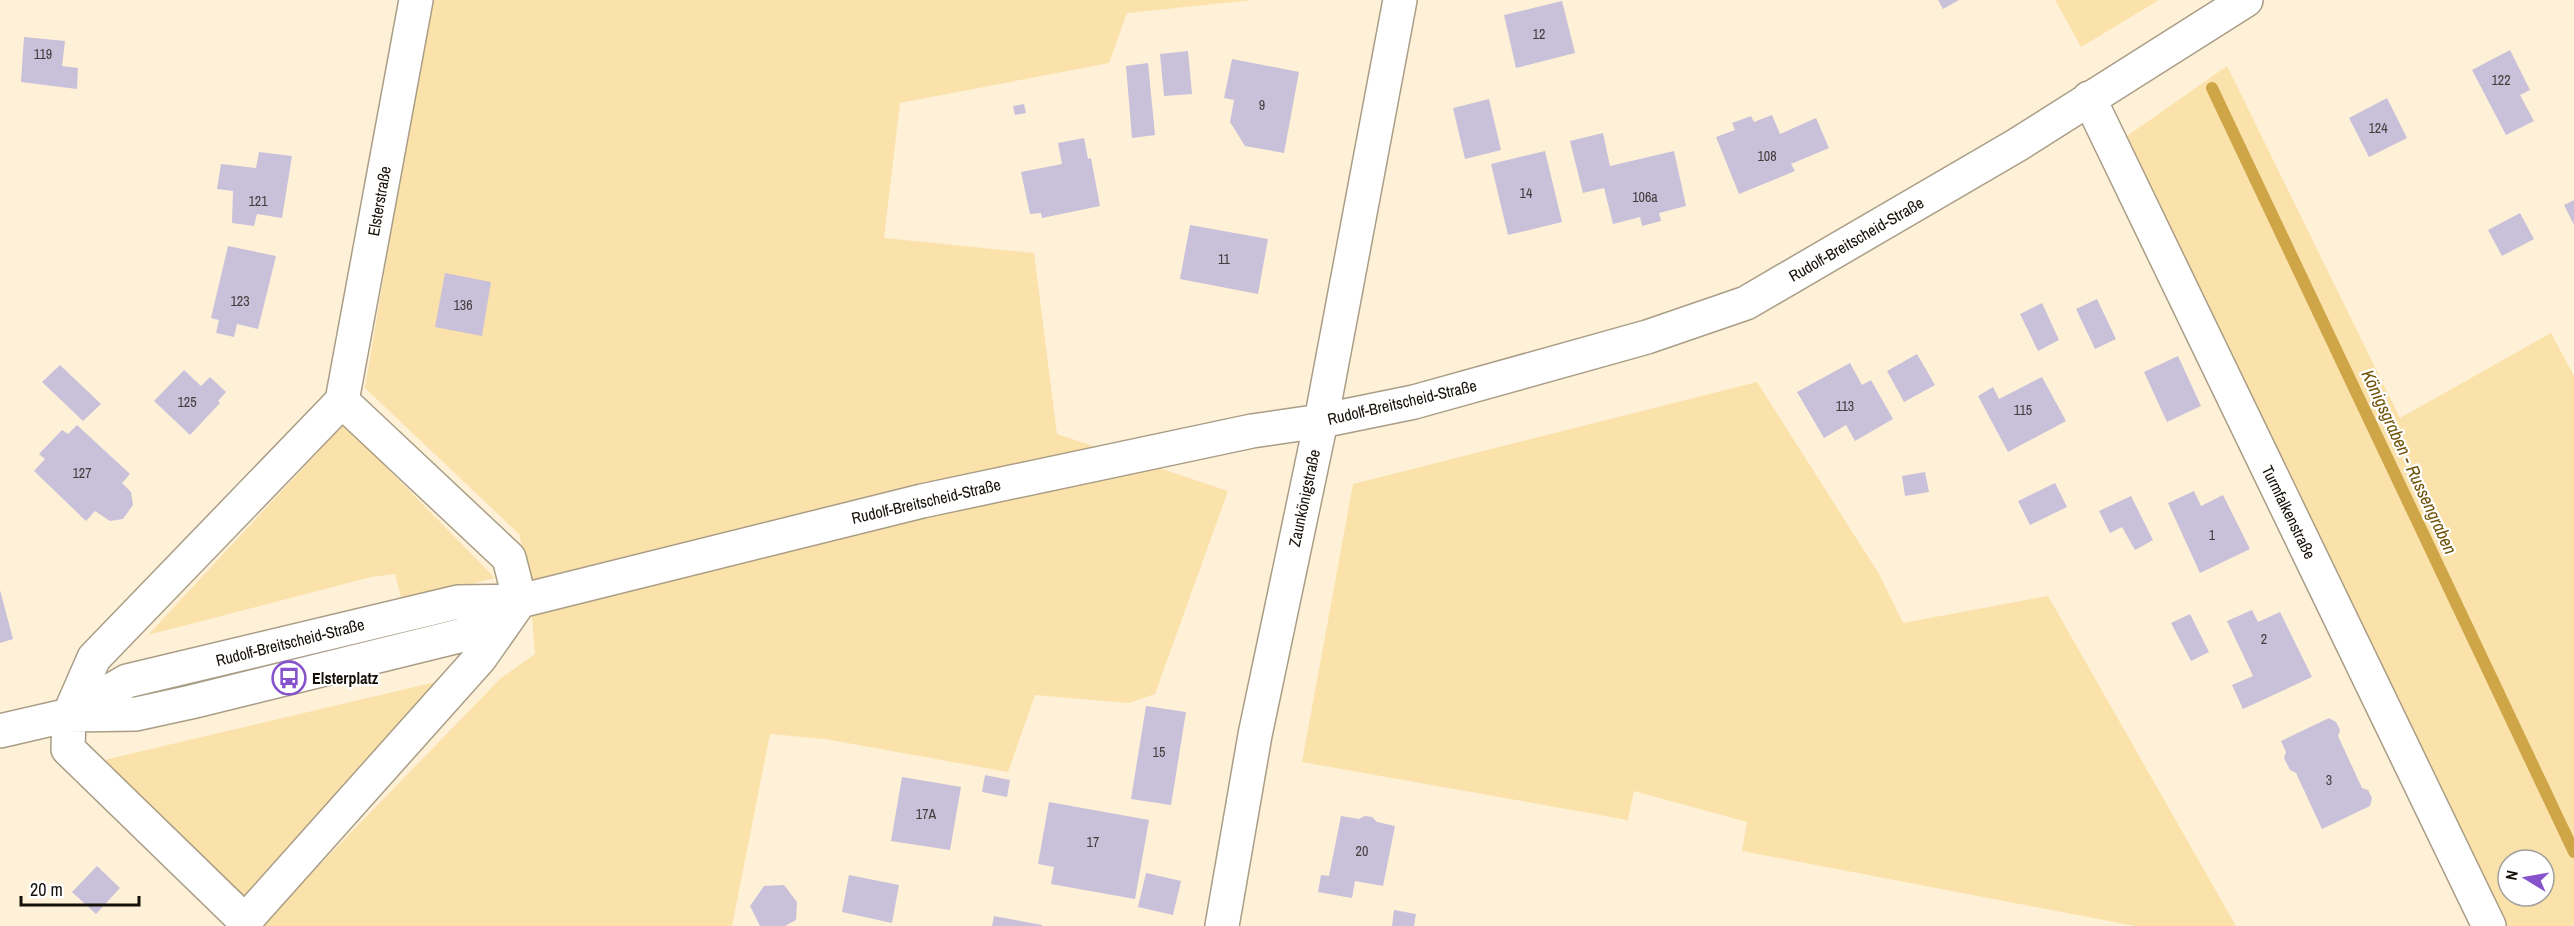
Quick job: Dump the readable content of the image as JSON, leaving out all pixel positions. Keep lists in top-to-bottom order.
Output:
{
  "streets": {
    "street": [
      "Elsterstraße",
      "Rudolf-Breitscheid-Straße",
      "Zaunkönigstraße",
      "Turmfalkenstraße"
    ]
  },
  "crossings": [
    ["Rudolf-Breitscheid-Straße", "Zaunkönigstraße"],
    ["Rudolf-Breitscheid-Straße", "Turmfalkenstraße"]
  ],
  "water": ["Königsgraben - Russengraben"],
  "places": {
    "bus stop": ["Elsterplatz"]
  },
  "house_numbers": [
    "12",
    "119",
    "122",
    "9",
    "124",
    "108",
    "14",
    "106a",
    "121",
    "11",
    "123",
    "136",
    "125",
    "113",
    "115",
    "127",
    "1",
    "2",
    "15",
    "3",
    "17A",
    "17",
    "20"
  ],
  "scale_bar": "20 m",
  "north": "left"
}
